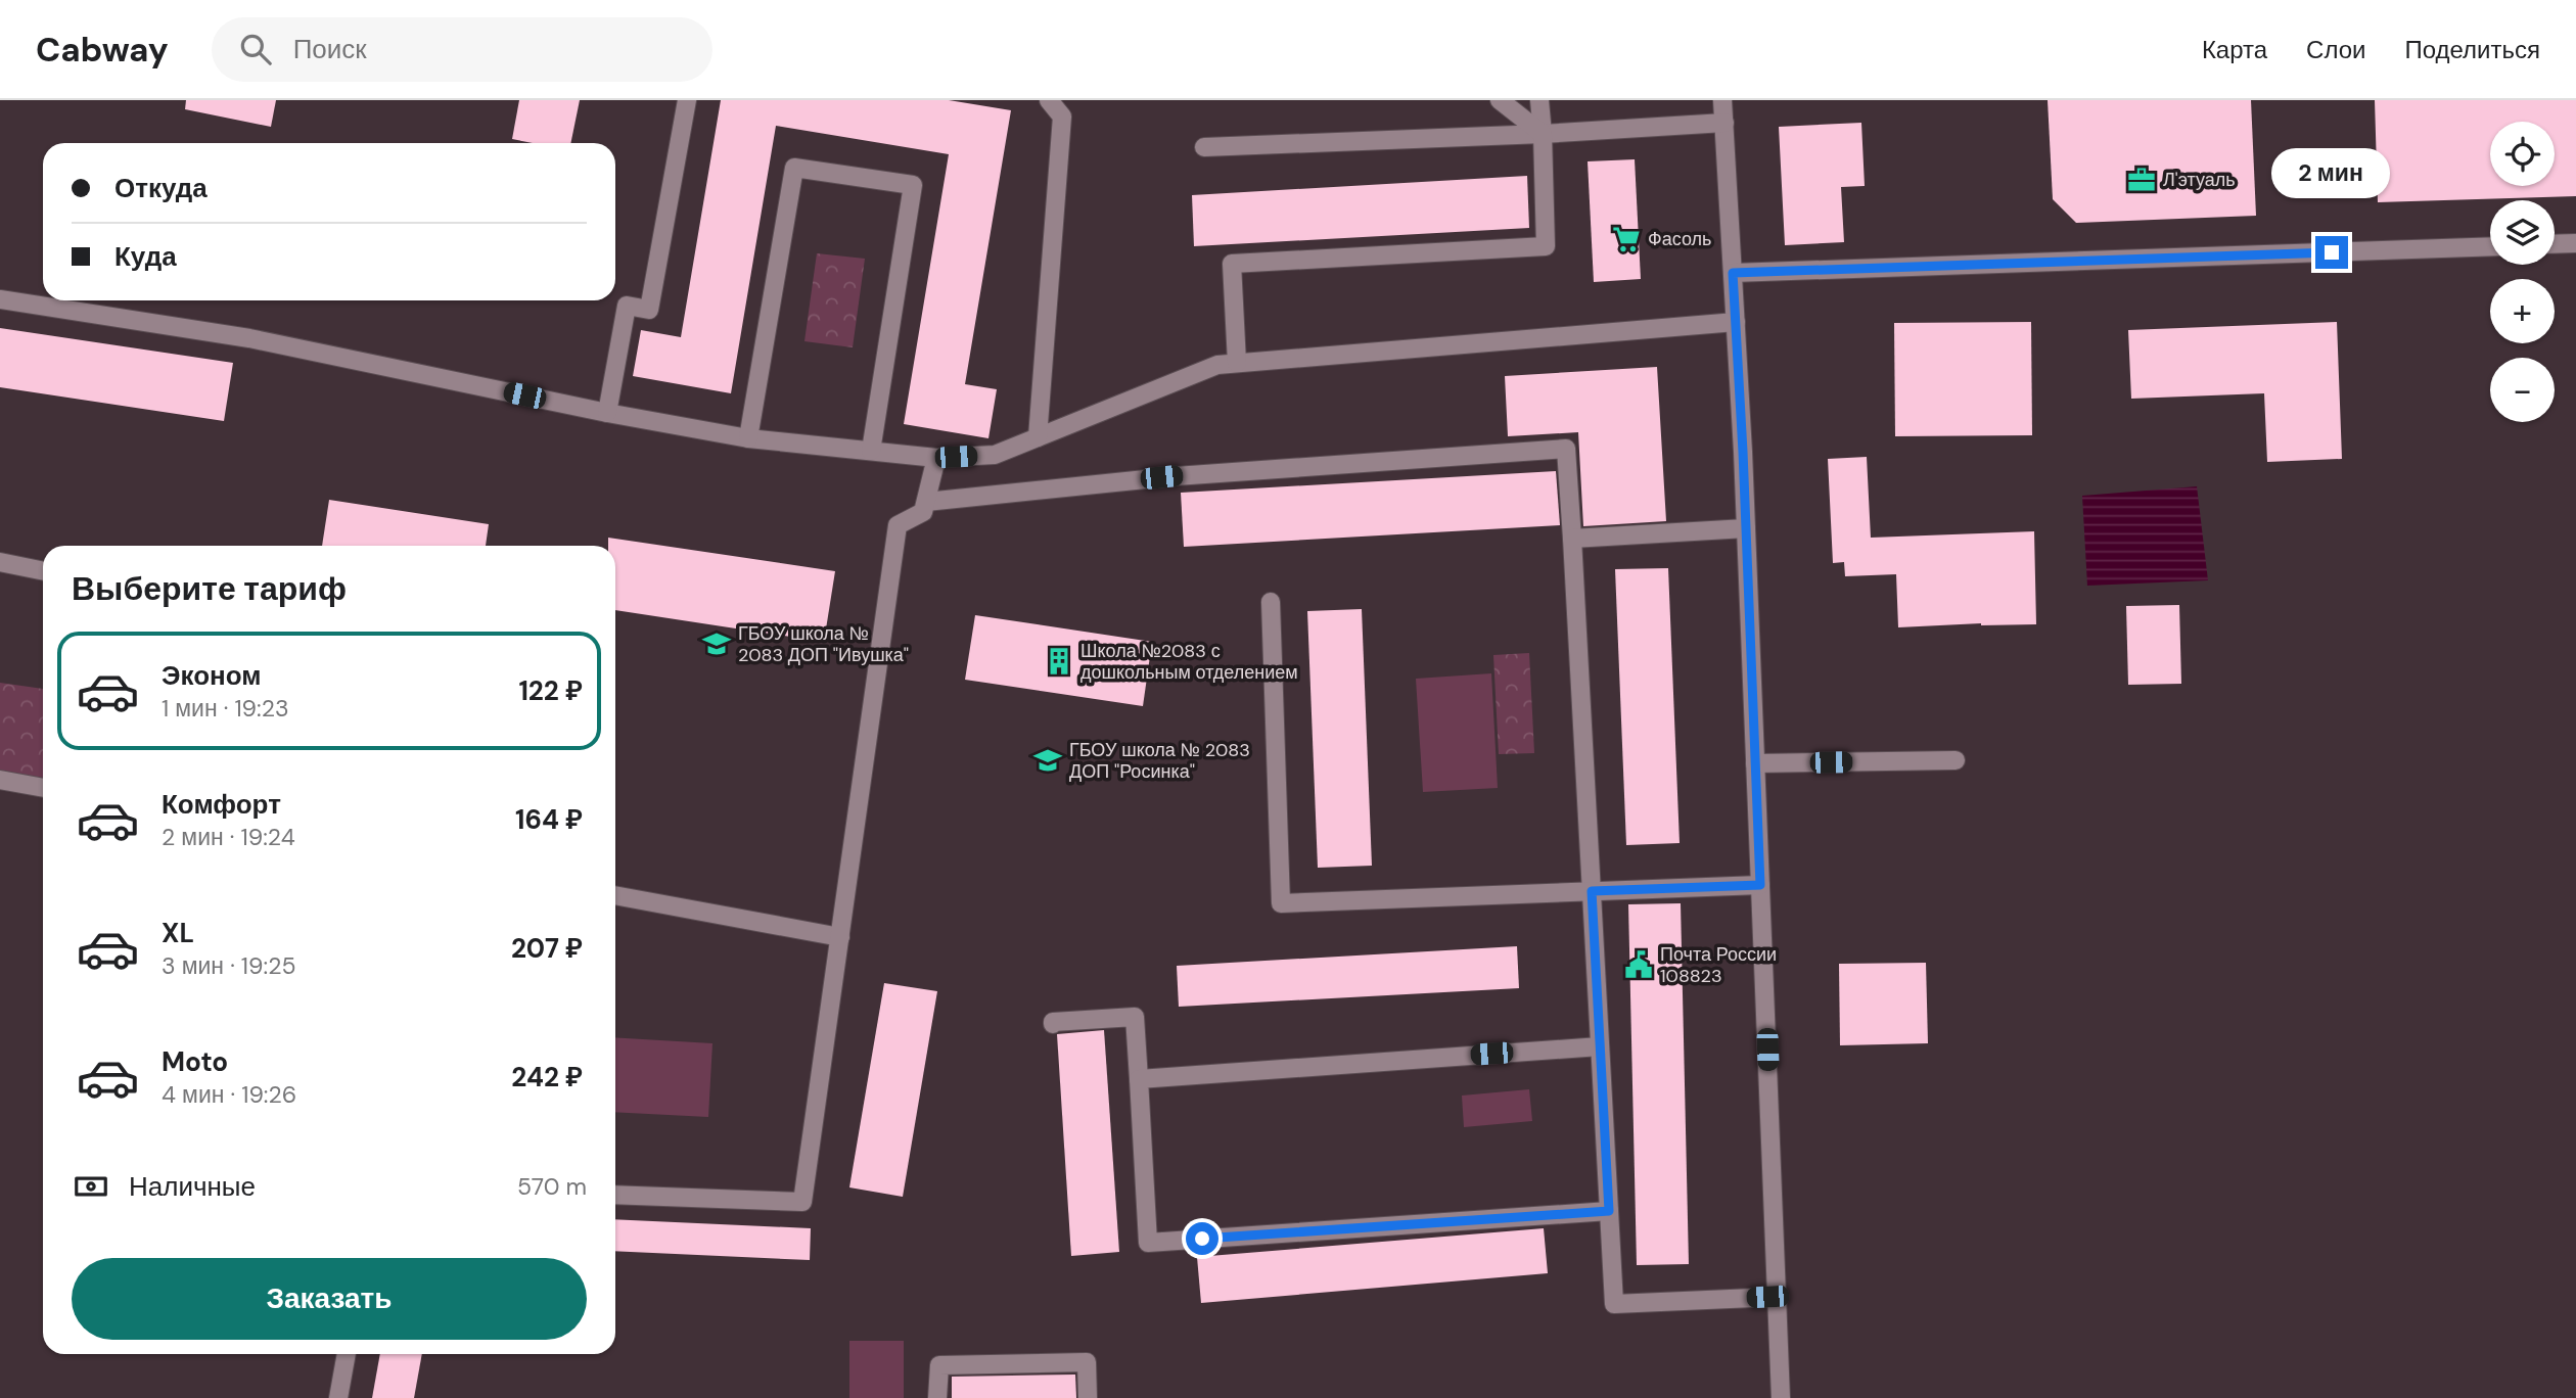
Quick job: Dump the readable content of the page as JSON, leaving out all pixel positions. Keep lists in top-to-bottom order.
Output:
{
  "places": {
    "office": ["Л'этуаль"],
    "supermarket": ["Фасоль"],
    "school or university": ["ГБОУ школа № 2083 ДОП \"Ивушка\"", "ГБОУ школа № 2083 ДОП \"Росинка\""],
    "building": ["Школа №2083 с дошкольным отделением"],
    "public building": ["Почта России 108823"]
  },
  "page": {
    "header": "Cabway",
    "search": "Поиск",
    "nav": ["Карта", "Слои", "Поделиться"],
    "map_buttons": ["+", "−"],
    "banner": ["Откуда", "Куда"],
    "bubble": "2 мин",
    "heading": "Выберите тариф",
    "list": [
      {
        "name": "Эконом",
        "note": "1 мин · 19:23",
        "value": "122 ₽"
      },
      {
        "name": "Комфорт",
        "note": "2 мин · 19:24",
        "value": "164 ₽"
      },
      {
        "name": "XL",
        "note": "3 мин · 19:25",
        "value": "207 ₽"
      },
      {
        "name": "Moto",
        "note": "4 мин · 19:26",
        "value": "242 ₽"
      }
    ],
    "pay": ["Наличные", "570 m"],
    "buttons": "Заказать"
  }
}
